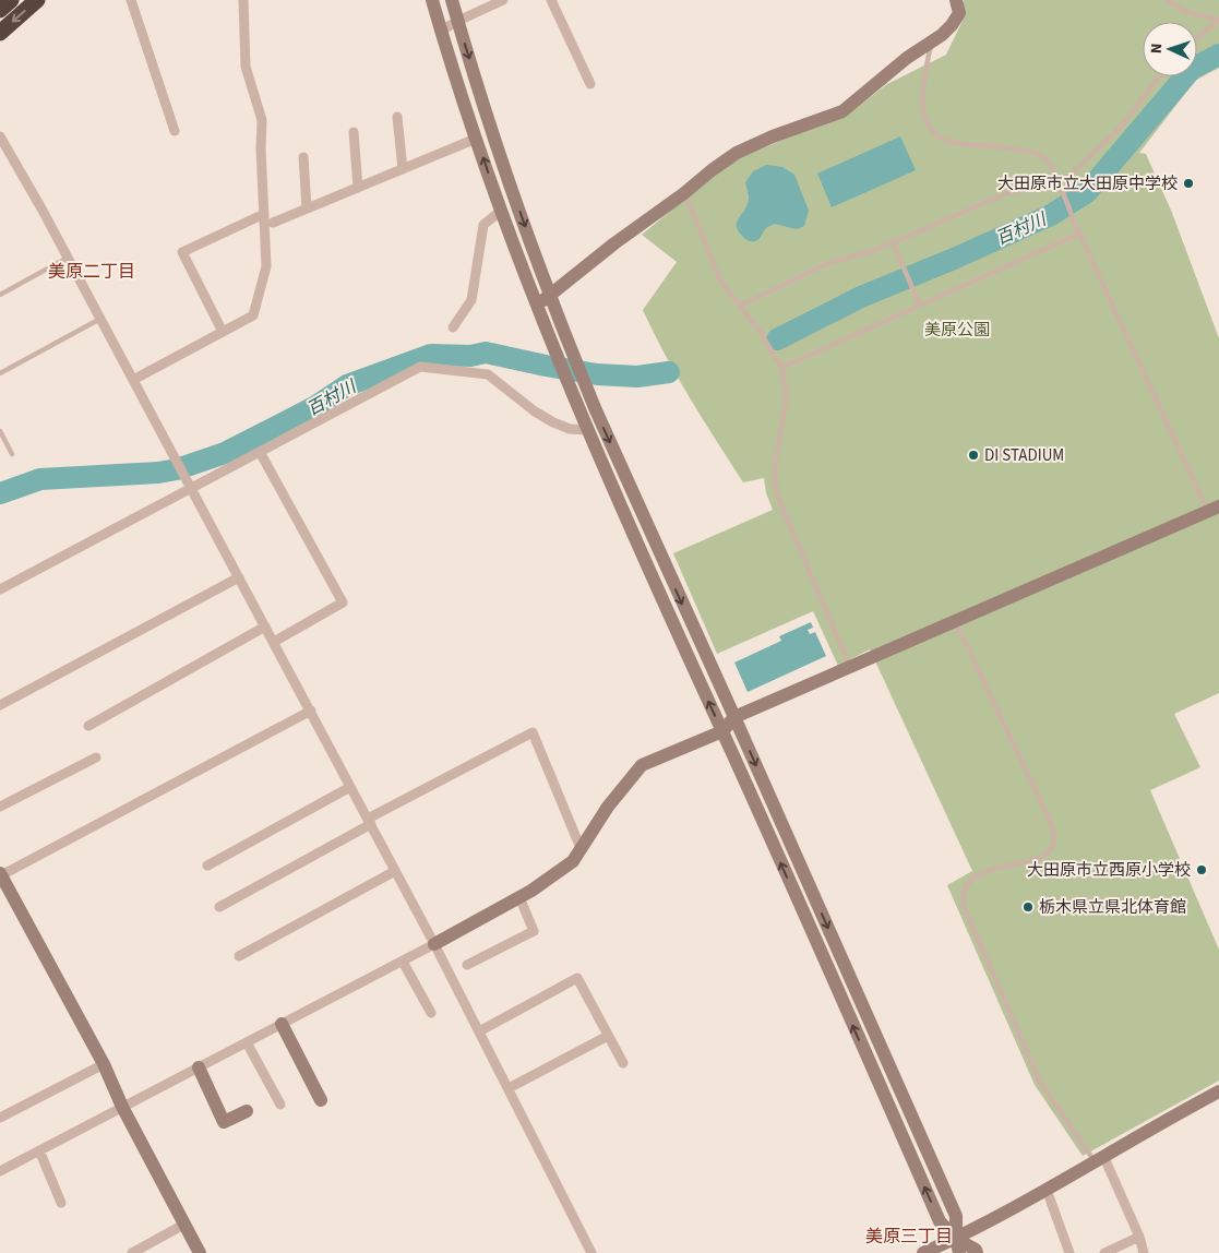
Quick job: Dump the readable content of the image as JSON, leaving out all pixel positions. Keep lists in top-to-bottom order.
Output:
{
  "districts": ["美原二丁目", "美原三丁目"],
  "water": ["百村川"],
  "parks": ["美原公園"],
  "places": [
    "大田原市立大田原中学校",
    "DI STADIUM",
    "大田原市立西原小学校",
    "栃木県立県北体育館"
  ],
  "north": "left"
}
